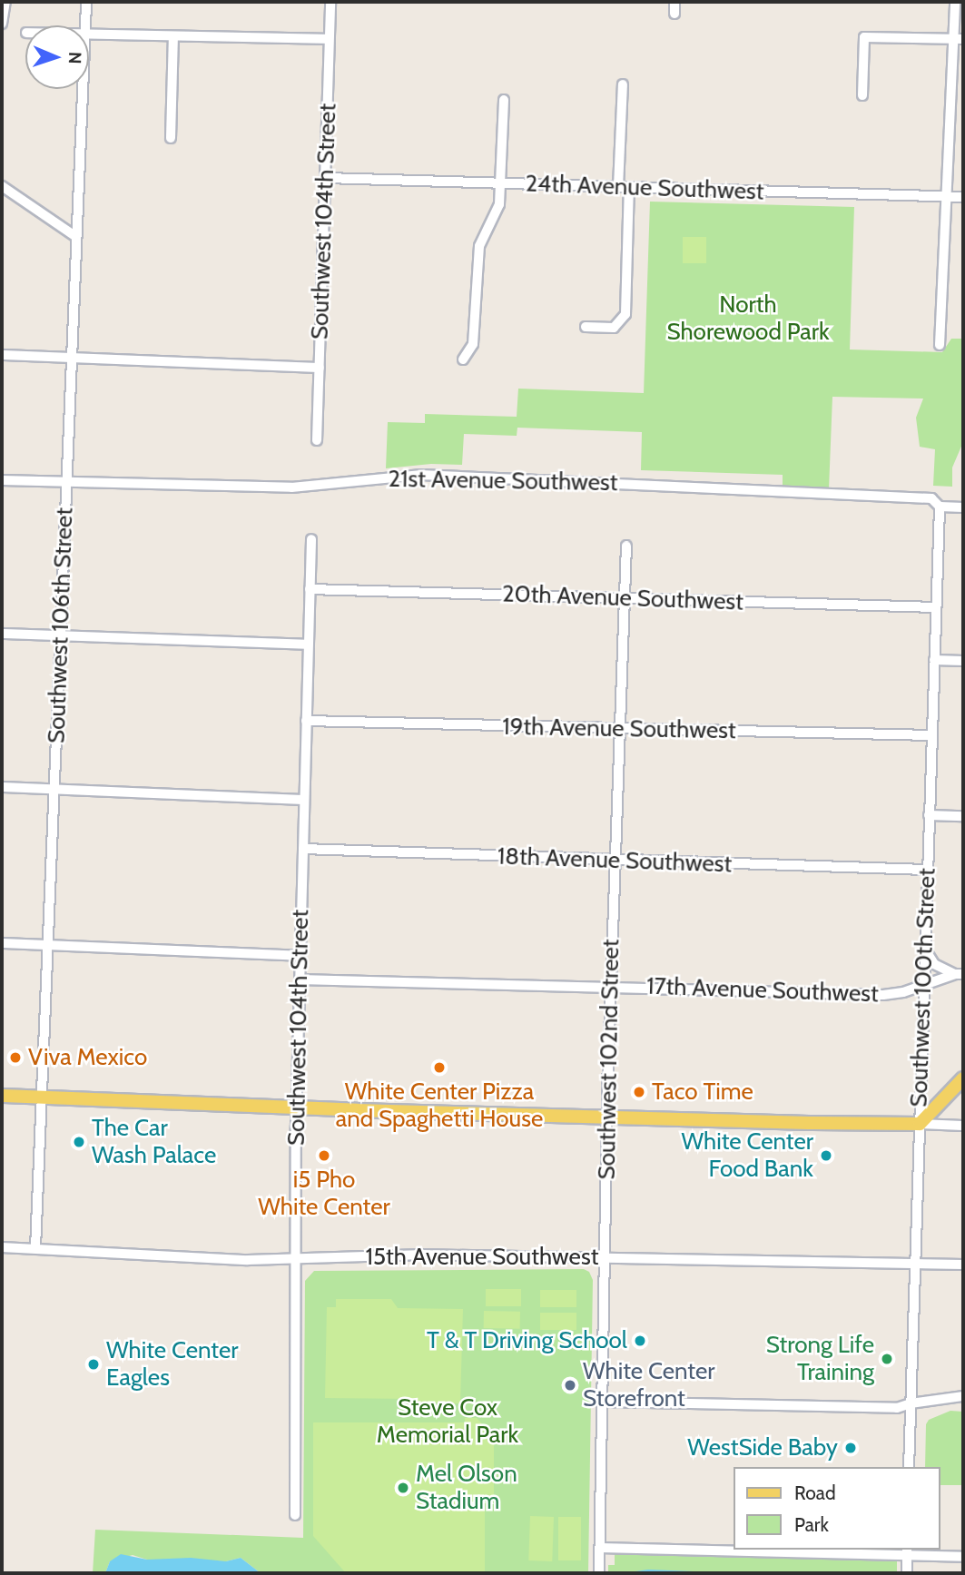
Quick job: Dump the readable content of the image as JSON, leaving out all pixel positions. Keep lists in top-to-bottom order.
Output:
{
  "streets": {
    "street": [
      "24th Avenue Southwest",
      "Southwest 104th Street",
      "21st Avenue Southwest",
      "20th Avenue Southwest",
      "Southwest 106th Street",
      "19th Avenue Southwest",
      "18th Avenue Southwest",
      "Southwest 100th Street",
      "17th Avenue Southwest",
      "Southwest 102nd Street",
      "15th Avenue Southwest"
    ]
  },
  "crossings": [
    ["24th Avenue Southwest", "Southwest 104th Street"],
    ["Southwest 104th Street", "20th Avenue Southwest"],
    ["Southwest 104th Street", "19th Avenue Southwest"],
    ["Southwest 104th Street", "18th Avenue Southwest"],
    ["Southwest 104th Street", "17th Avenue Southwest"],
    ["Southwest 104th Street", "15th Avenue Southwest"],
    ["21st Avenue Southwest", "Southwest 106th Street"],
    ["21st Avenue Southwest", "Southwest 100th Street"],
    ["20th Avenue Southwest", "Southwest 100th Street"],
    ["20th Avenue Southwest", "Southwest 102nd Street"],
    ["Southwest 106th Street", "15th Avenue Southwest"],
    ["19th Avenue Southwest", "Southwest 100th Street"],
    ["19th Avenue Southwest", "Southwest 102nd Street"],
    ["18th Avenue Southwest", "Southwest 100th Street"],
    ["18th Avenue Southwest", "Southwest 102nd Street"],
    ["Southwest 100th Street", "17th Avenue Southwest"],
    ["Southwest 100th Street", "15th Avenue Southwest"],
    ["17th Avenue Southwest", "Southwest 102nd Street"],
    ["Southwest 102nd Street", "15th Avenue Southwest"]
  ],
  "parks": ["North Shorewood Park", "Steve Cox Memorial Park"],
  "places": [
    "Viva Mexico",
    "White Center Pizza and Spaghetti House",
    "Taco Time",
    "The Car Wash Palace",
    "i5 Pho White Center",
    "White Center Food Bank",
    "T & T Driving School",
    "Strong Life Training",
    "White Center Eagles",
    "White Center Storefront",
    "WestSide Baby",
    "Mel Olson Stadium"
  ],
  "legend": ["Road", "Park"],
  "north": "right"
}
